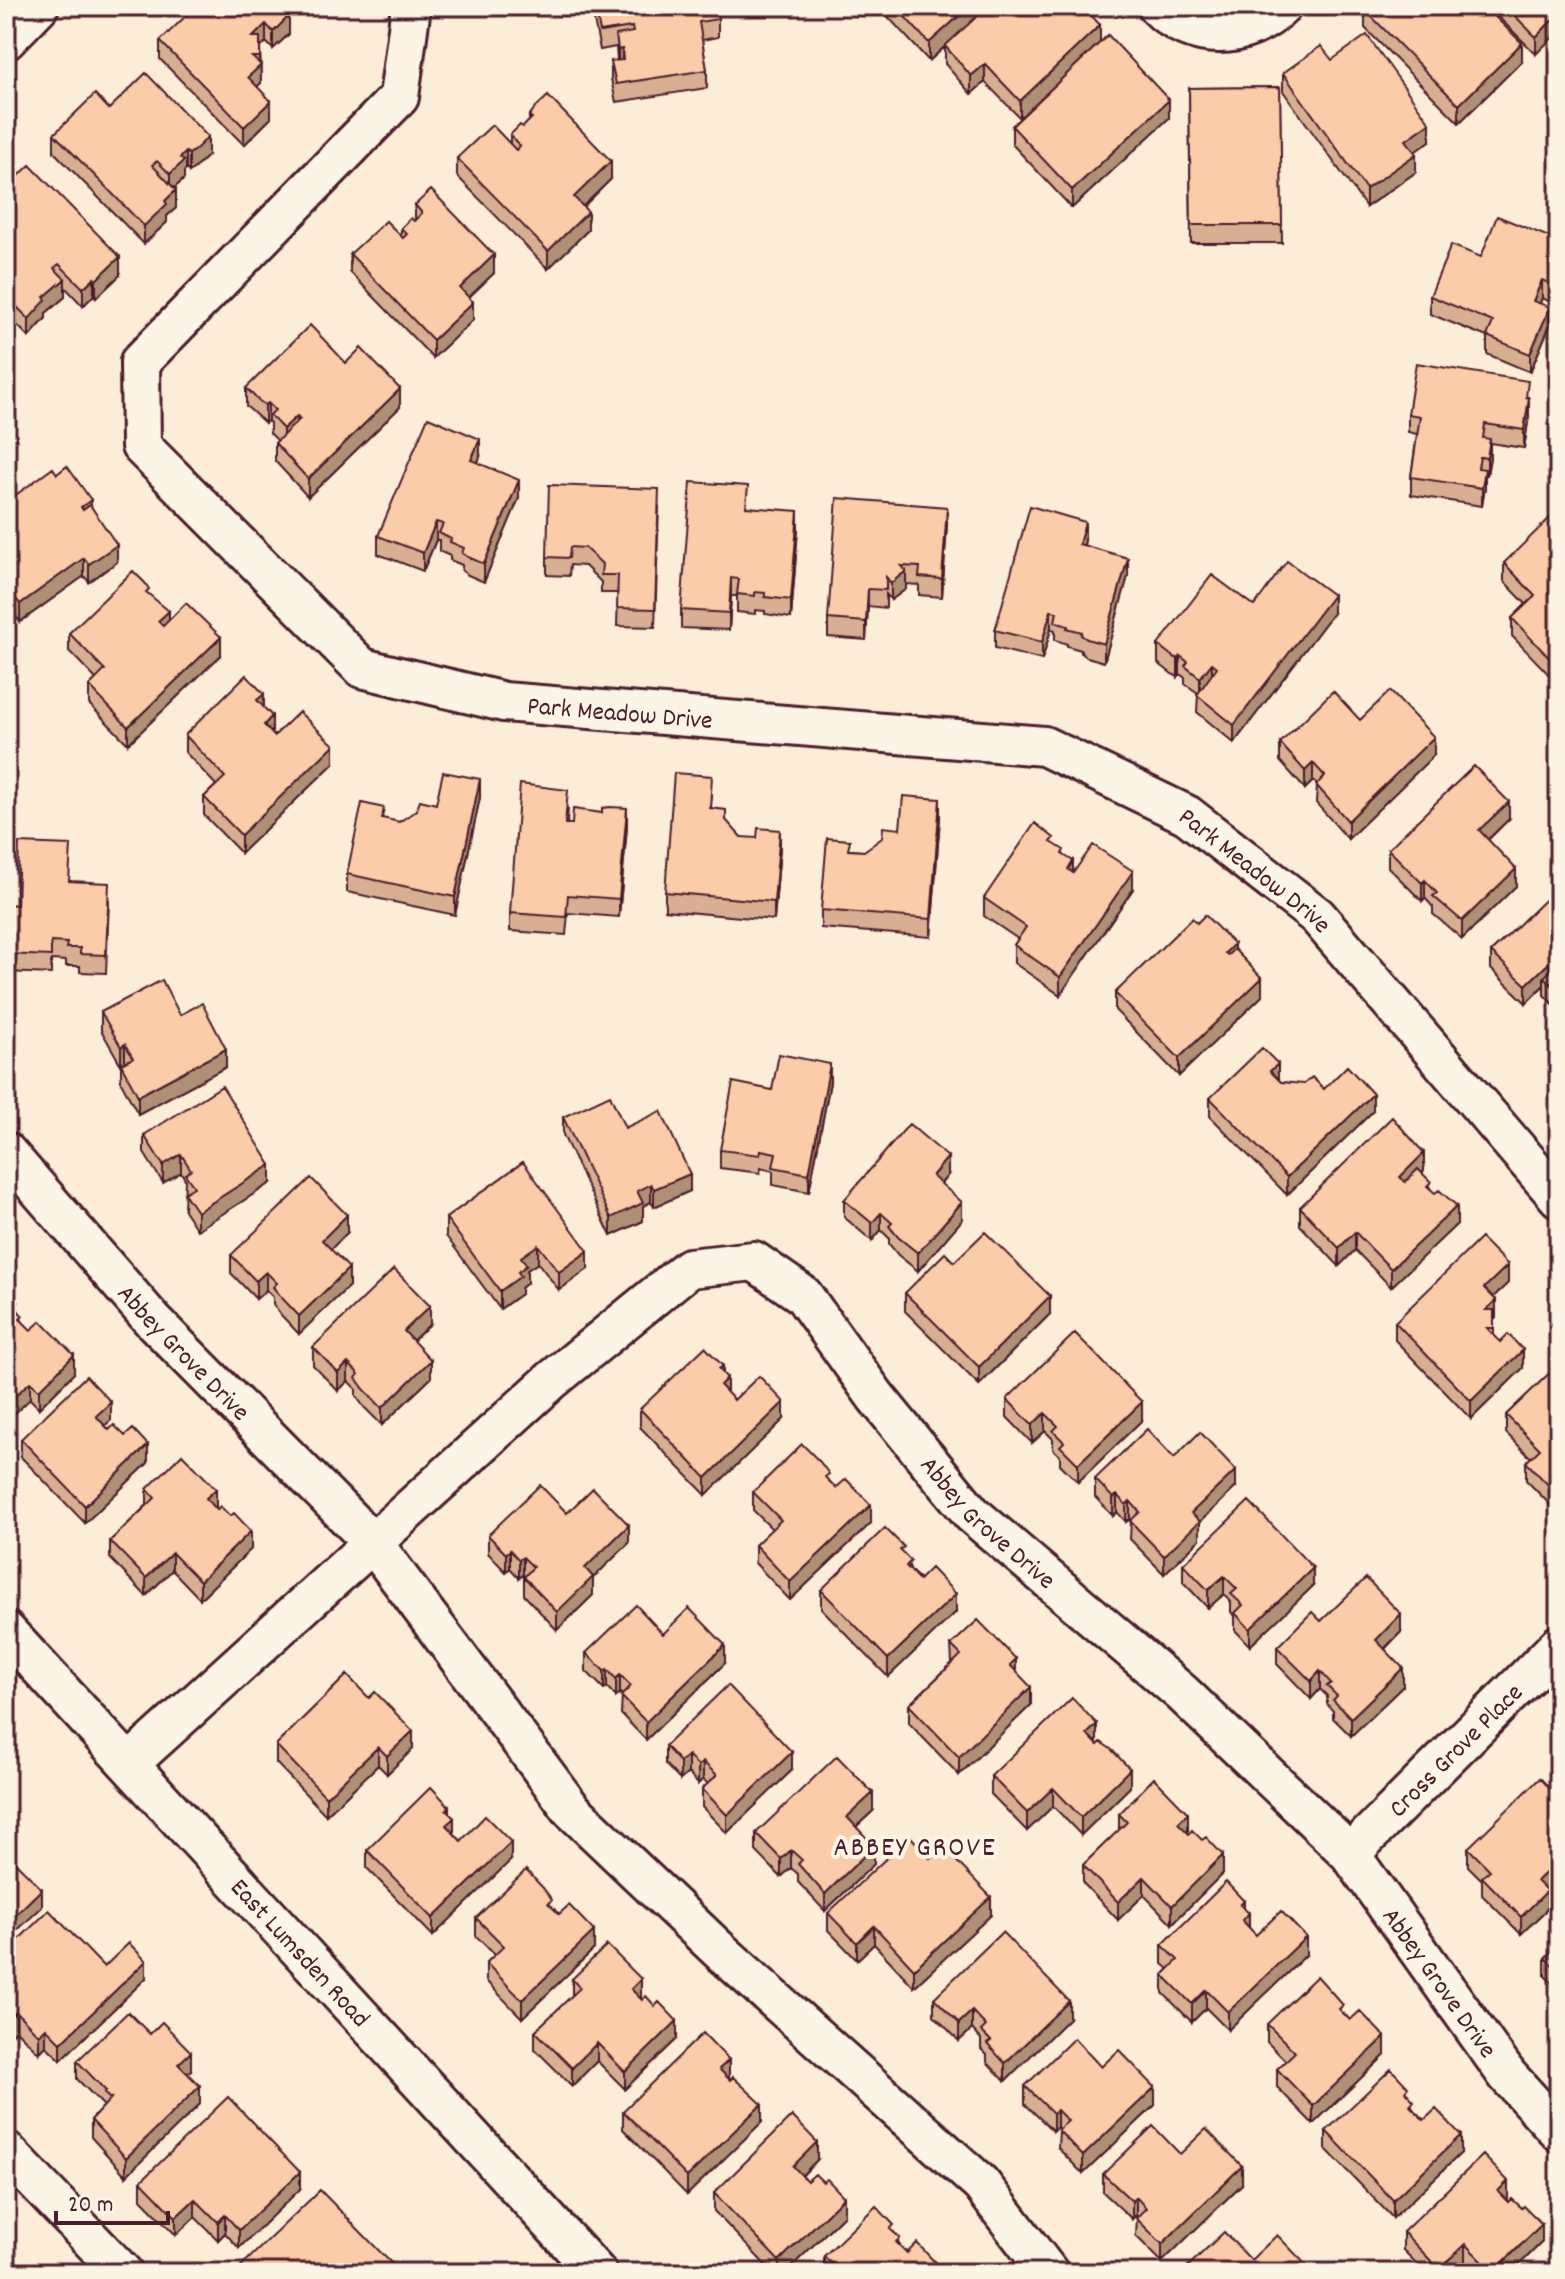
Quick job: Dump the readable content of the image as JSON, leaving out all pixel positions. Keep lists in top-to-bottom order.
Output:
{
  "streets": {
    "street": [
      "Park Meadow Drive",
      "Abbey Grove Drive",
      "Cross Grove Place",
      "East Lumsden Road"
    ]
  },
  "crossings": [
    ["Abbey Grove Drive", "Cross Grove Place"],
    ["Abbey Grove Drive", "East Lumsden Road"]
  ],
  "districts": ["ABBEY GROVE"],
  "scale_bar": "20 m"
}
